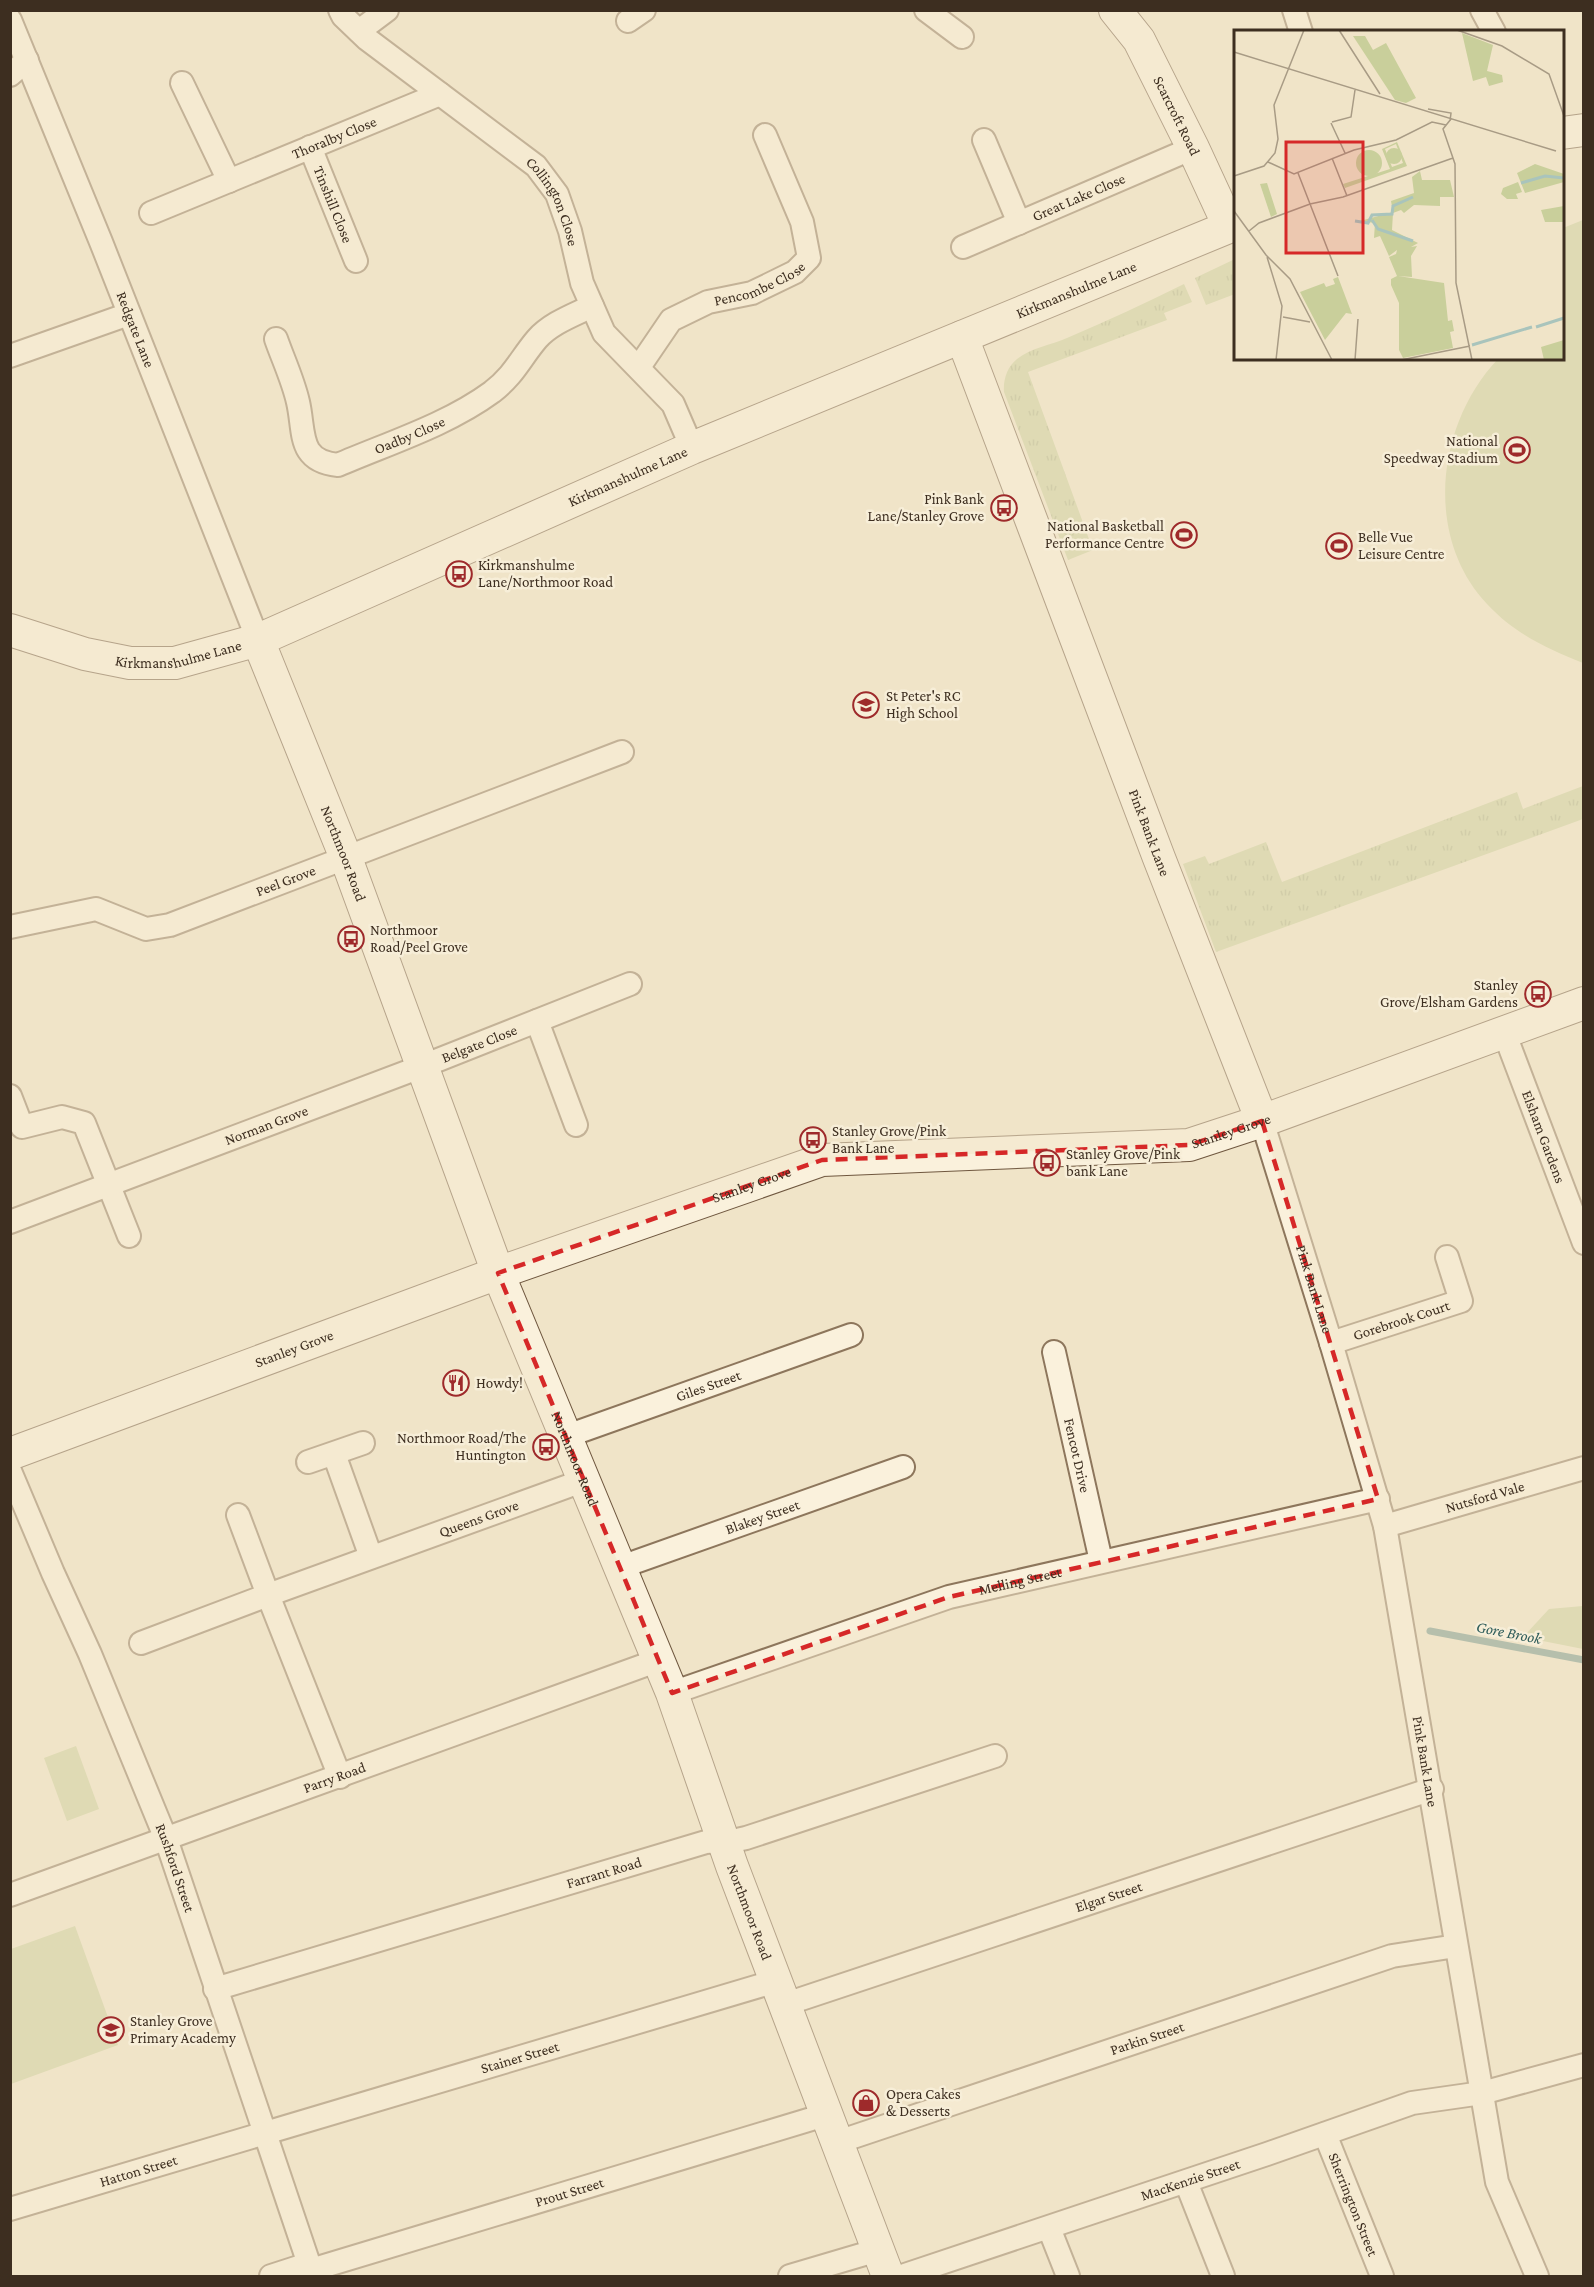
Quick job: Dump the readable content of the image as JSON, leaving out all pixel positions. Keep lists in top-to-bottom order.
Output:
{
  "streets": {
    "street": [
      "Scarcroft Road",
      "Thoralby Close",
      "Great Lake Close",
      "Tinshill Close",
      "Collington Close",
      "Pencombe Close",
      "Kirkmanshulme Lane",
      "Redgate Lane",
      "Oadby Close",
      "Pink Bank Lane",
      "Northmoor Road",
      "Peel Grove",
      "Belgate Close",
      "Norman Grove",
      "Stanley Grove",
      "Elsham Gardens",
      "Gorebrook Court",
      "Giles Street",
      "Fencot Drive",
      "Nutsford Vale",
      "Blakey Street",
      "Queens Grove",
      "Melling Street",
      "Parry Road",
      "Rushford Street",
      "Farrant Road",
      "Elgar Street",
      "Parkin Street",
      "Stainer Street",
      "Hatton Street",
      "MacKenzie Street",
      "Prout Street",
      "Sherrington Street"
    ]
  },
  "crossings": [
    ["Scarcroft Road", "Great Lake Close"],
    ["Scarcroft Road", "Kirkmanshulme Lane"],
    ["Thoralby Close", "Tinshill Close"],
    ["Thoralby Close", "Collington Close"],
    ["Collington Close", "Pencombe Close"],
    ["Collington Close", "Kirkmanshulme Lane"],
    ["Collington Close", "Oadby Close"],
    ["Kirkmanshulme Lane", "Redgate Lane"],
    ["Kirkmanshulme Lane", "Pink Bank Lane"],
    ["Kirkmanshulme Lane", "Northmoor Road"],
    ["Redgate Lane", "Northmoor Road"],
    ["Pink Bank Lane", "Stanley Grove"],
    ["Pink Bank Lane", "Gorebrook Court"],
    ["Pink Bank Lane", "Nutsford Vale"],
    ["Pink Bank Lane", "Melling Street"],
    ["Pink Bank Lane", "Elgar Street"],
    ["Pink Bank Lane", "Parkin Street"],
    ["Pink Bank Lane", "MacKenzie Street"],
    ["Northmoor Road", "Peel Grove"],
    ["Northmoor Road", "Belgate Close"],
    ["Northmoor Road", "Norman Grove"],
    ["Northmoor Road", "Stanley Grove"],
    ["Northmoor Road", "Giles Street"],
    ["Northmoor Road", "Blakey Street"],
    ["Northmoor Road", "Queens Grove"],
    ["Northmoor Road", "Melling Street"],
    ["Northmoor Road", "Parry Road"],
    ["Northmoor Road", "Farrant Road"],
    ["Northmoor Road", "Elgar Street"],
    ["Northmoor Road", "Parkin Street"],
    ["Northmoor Road", "Stainer Street"],
    ["Northmoor Road", "Prout Street"],
    ["Belgate Close", "Norman Grove"],
    ["Stanley Grove", "Elsham Gardens"],
    ["Fencot Drive", "Melling Street"],
    ["Parry Road", "Rushford Street"],
    ["Rushford Street", "Farrant Road"],
    ["Rushford Street", "Stainer Street"],
    ["Rushford Street", "Hatton Street"],
    ["Rushford Street", "Prout Street"],
    ["Elgar Street", "Stainer Street"],
    ["Parkin Street", "Prout Street"],
    ["Stainer Street", "Hatton Street"],
    ["MacKenzie Street", "Sherrington Street"]
  ],
  "water": ["Gore Brook"],
  "places": {
    "sports": ["National Speedway Stadium", "National Basketball Performance Centre", "Belle Vue Leisure Centre"],
    "bus stop": [
      "Pink Bank Lane/Stanley Grove",
      "Kirkmanshulme Lane/Northmoor Road",
      "Northmoor Road/Peel Grove",
      "Stanley Grove/Elsham Gardens",
      "Stanley Grove/Pink Bank Lane",
      "Stanley Grove/Pink bank Lane",
      "Northmoor Road/The Huntington"
    ],
    "school or university": ["St Peter's RC High School", "Stanley Grove Primary Academy"],
    "restaurant": ["Howdy!"],
    "shop": ["Opera Cakes & Desserts"]
  }
}
